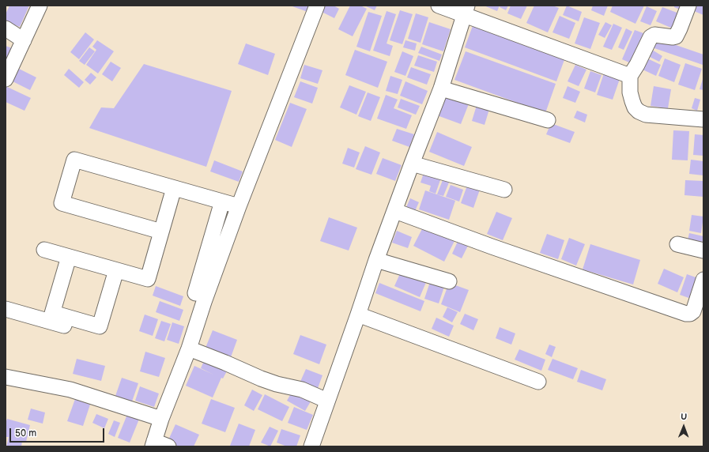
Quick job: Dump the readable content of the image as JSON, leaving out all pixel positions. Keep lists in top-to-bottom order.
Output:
{
  "scale_bar": "50 m",
  "north": "top"
}
